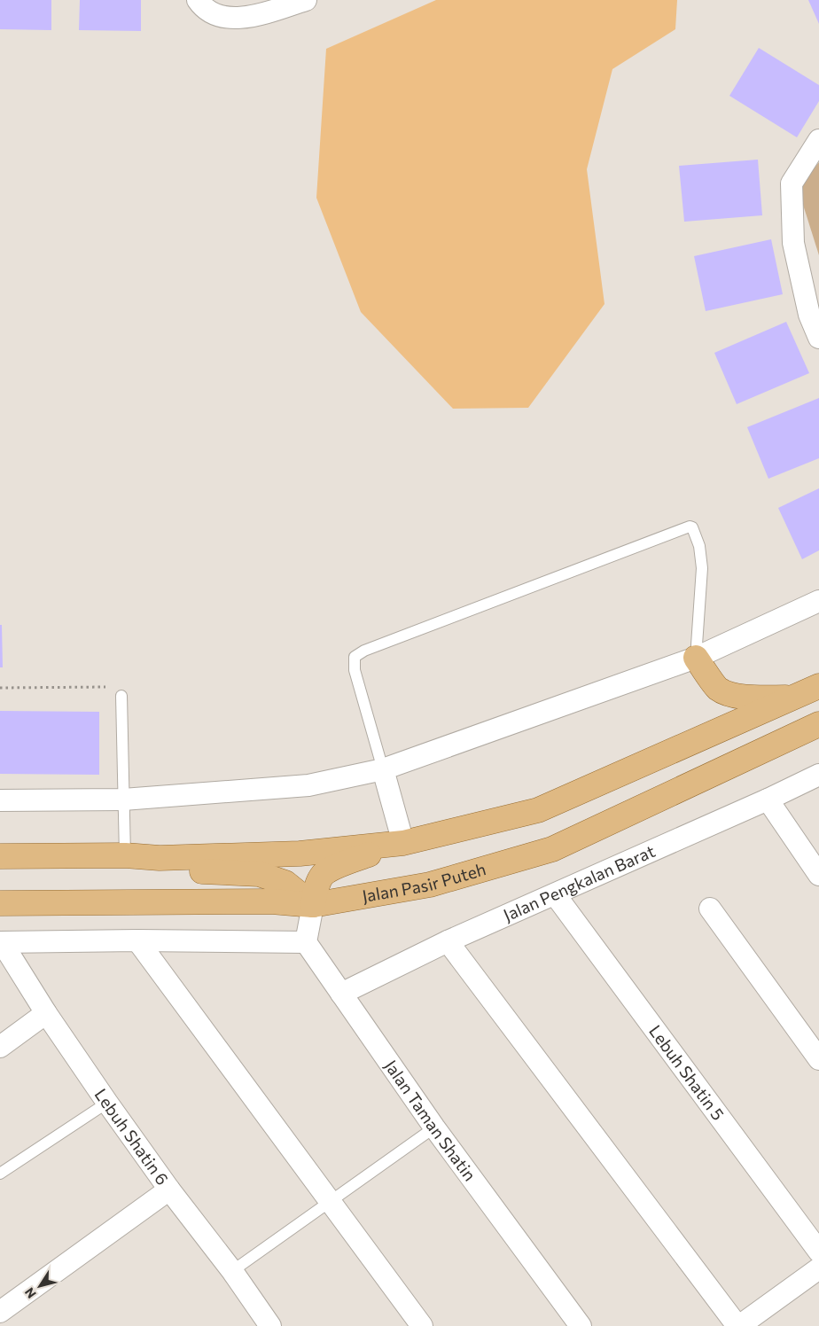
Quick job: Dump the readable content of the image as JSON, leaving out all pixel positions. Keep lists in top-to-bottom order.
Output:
{
  "streets": {
    "main road": ["Jalan Pasir Puteh"],
    "street": [
      "Jalan Pengkalan Barat",
      "Lebuh Shatin 5",
      "Jalan Taman Shatin",
      "Lebuh Shatin 6"
    ]
  },
  "crossings": [
    ["Jalan Pengkalan Barat", "Lebuh Shatin 5"],
    ["Jalan Pengkalan Barat", "Jalan Taman Shatin"]
  ],
  "north": "bottom left"
}
